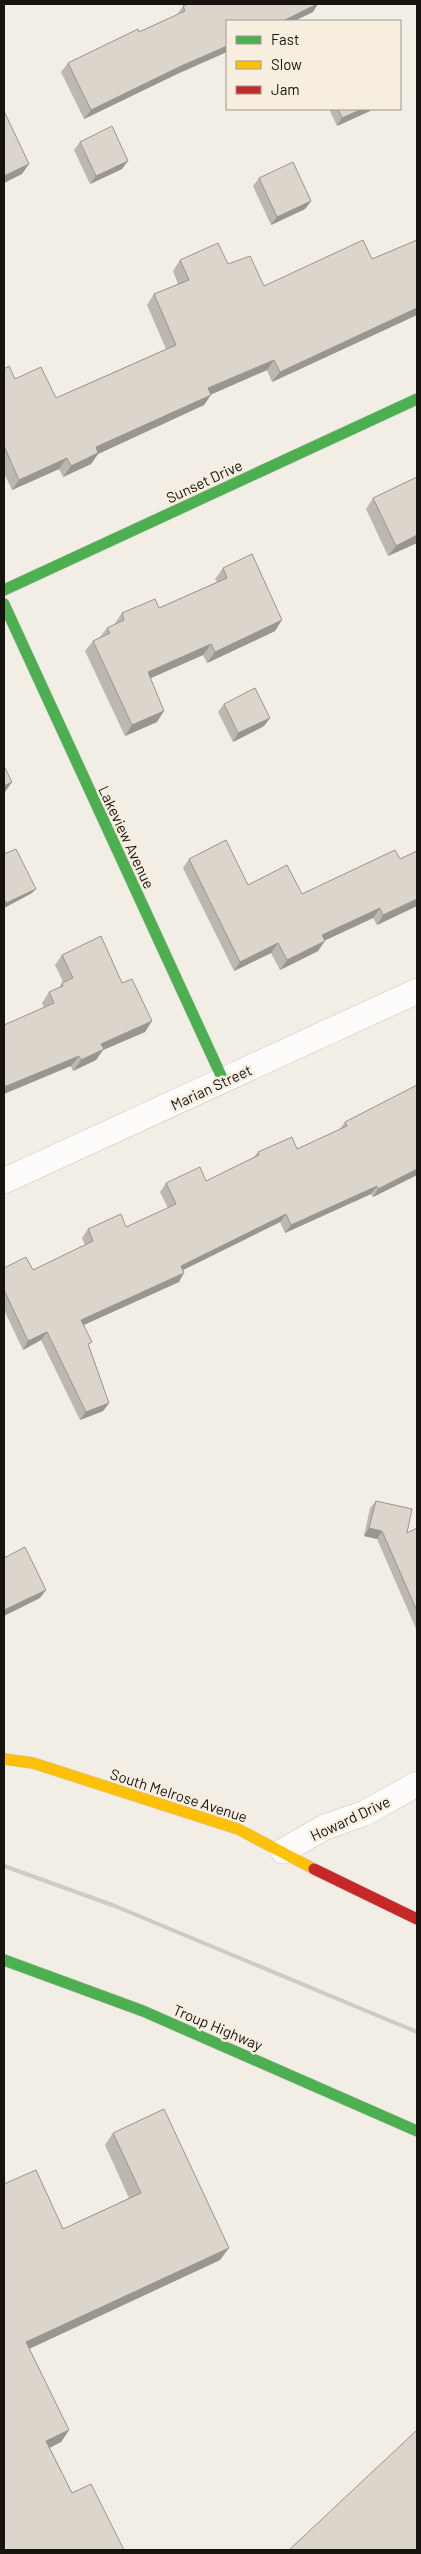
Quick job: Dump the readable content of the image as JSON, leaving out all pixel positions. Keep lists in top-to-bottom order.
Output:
{
  "streets": {
    "street": [
      "Sunset Drive",
      "Lakeview Avenue",
      "Marian Street",
      "South Melrose Avenue",
      "Howard Drive",
      "Troup Highway"
    ]
  },
  "crossings": [
    ["Lakeview Avenue", "Marian Street"],
    ["South Melrose Avenue", "Howard Drive"]
  ],
  "legend": ["Fast", "Slow", "Jam"]
}
